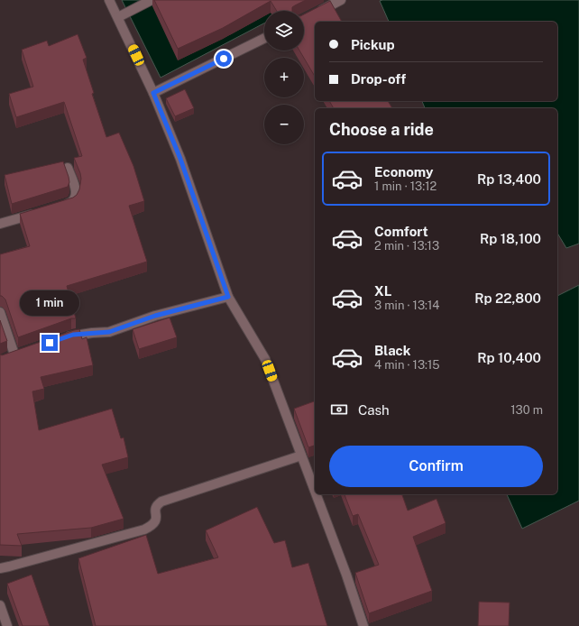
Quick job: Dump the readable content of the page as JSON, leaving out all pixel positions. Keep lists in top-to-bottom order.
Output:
{
  "page": {
    "map_buttons": ["+", "−"],
    "banner": ["Pickup", "Drop-off"],
    "heading": "Choose a ride",
    "list": [
      {
        "name": "Economy",
        "note": "1 min · 13:12",
        "value": "Rp 13,400"
      },
      {
        "name": "Comfort",
        "note": "2 min · 13:13",
        "value": "Rp 18,100"
      },
      {
        "name": "XL",
        "note": "3 min · 13:14",
        "value": "Rp 22,800"
      },
      {
        "name": "Black",
        "note": "4 min · 13:15",
        "value": "Rp 10,400"
      }
    ],
    "bubble": "1 min",
    "pay": ["Cash", "130 m"],
    "buttons": "Confirm"
  }
}
